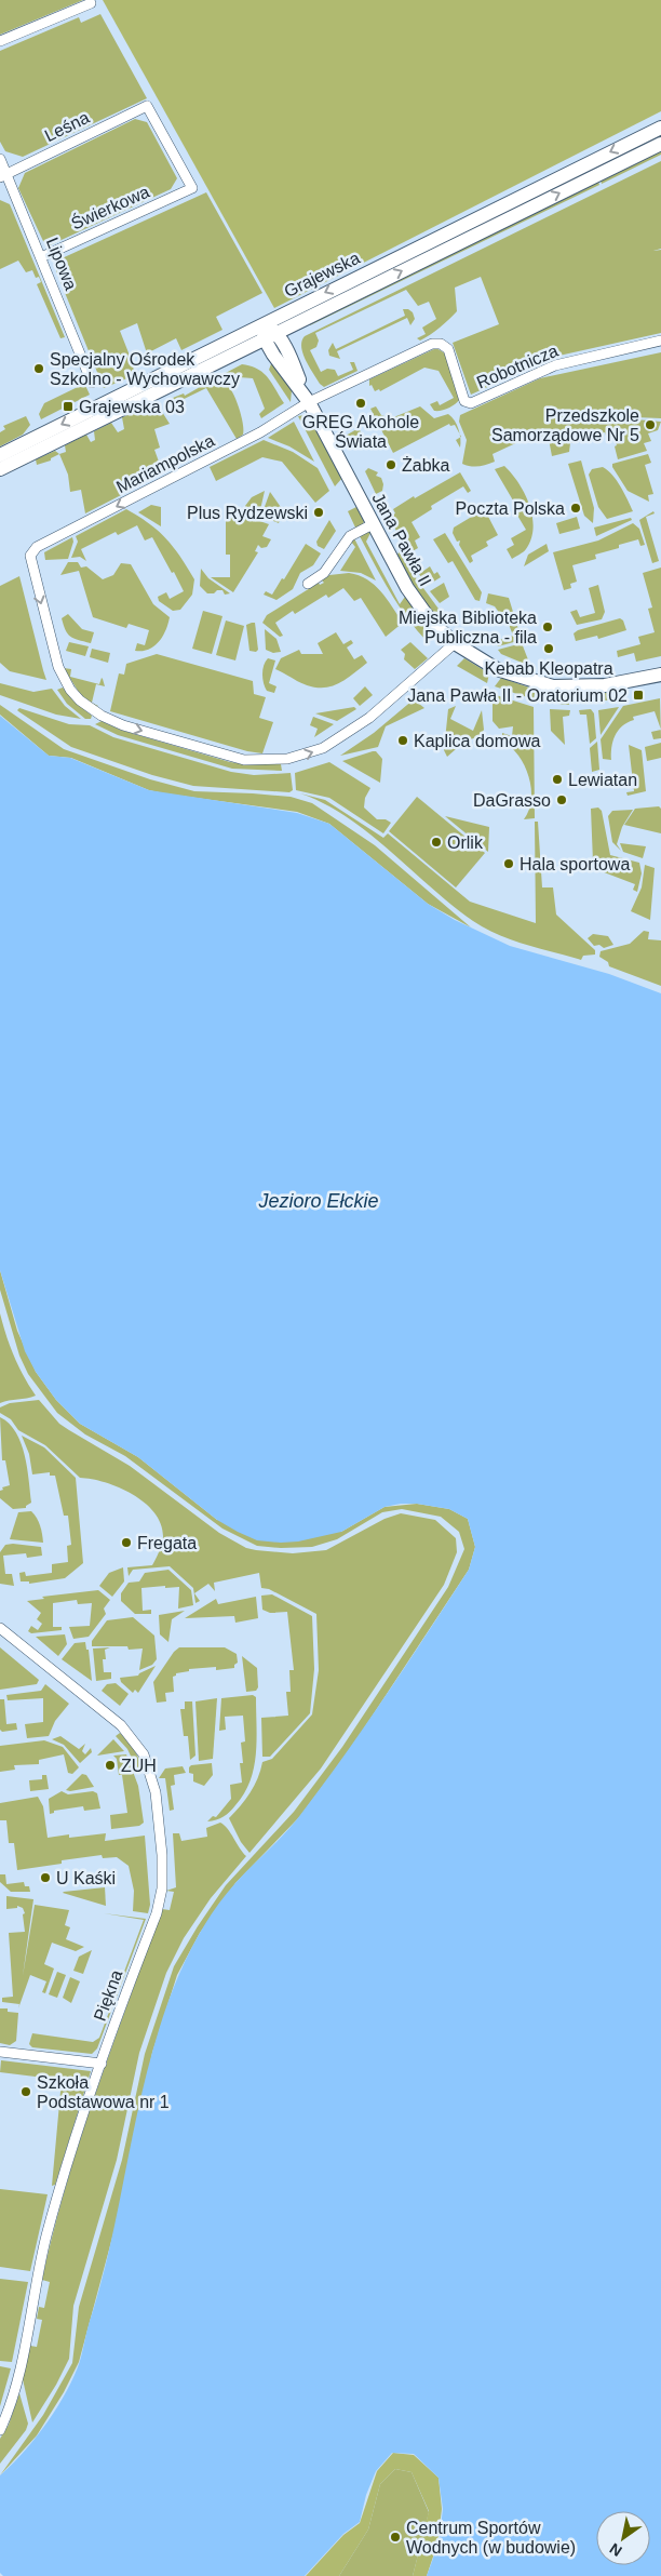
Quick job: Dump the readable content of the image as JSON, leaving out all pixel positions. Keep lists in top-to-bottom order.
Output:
{
  "streets": {
    "main road": ["Grajewska", "Jana Pawła II"],
    "street": [
      "Leśna",
      "Świerkowa",
      "Lipowa",
      "Robotnicza",
      "Mariampolska",
      "Piękna"
    ]
  },
  "crossings": [
    ["Leśna", "Świerkowa"],
    ["Leśna", "Lipowa"],
    ["Świerkowa", "Lipowa"],
    ["Grajewska", "Jana Pawła II"],
    ["Robotnicza", "Mariampolska"],
    ["Robotnicza", "Jana Pawła II"],
    ["Mariampolska", "Jana Pawła II"]
  ],
  "water": ["Jezioro Ełckie"],
  "places": {
    "other": [
      "Specjalny Ośrodek Szkolno - Wychowawczy",
      "GREG Akohole Świata",
      "Przedszkole Samorządowe Nr 5",
      "Żabka",
      "Poczta Polska",
      "Plus Rydzewski",
      "Miejska Biblioteka Publiczna - fila",
      "Kebab Kleopatra",
      "Kaplica domowa",
      "Lewiatan",
      "DaGrasso",
      "Orlik",
      "Hala sportowa",
      "Fregata",
      "ZUH",
      "U Kaśki",
      "Szkoła Podstawowa nr 1",
      "Centrum Sportów Wodnych (w budowie)"
    ],
    "transit": ["Grajewska 03", "Jana Pawła II - Oratorium 02"]
  },
  "north": "bottom left"
}
